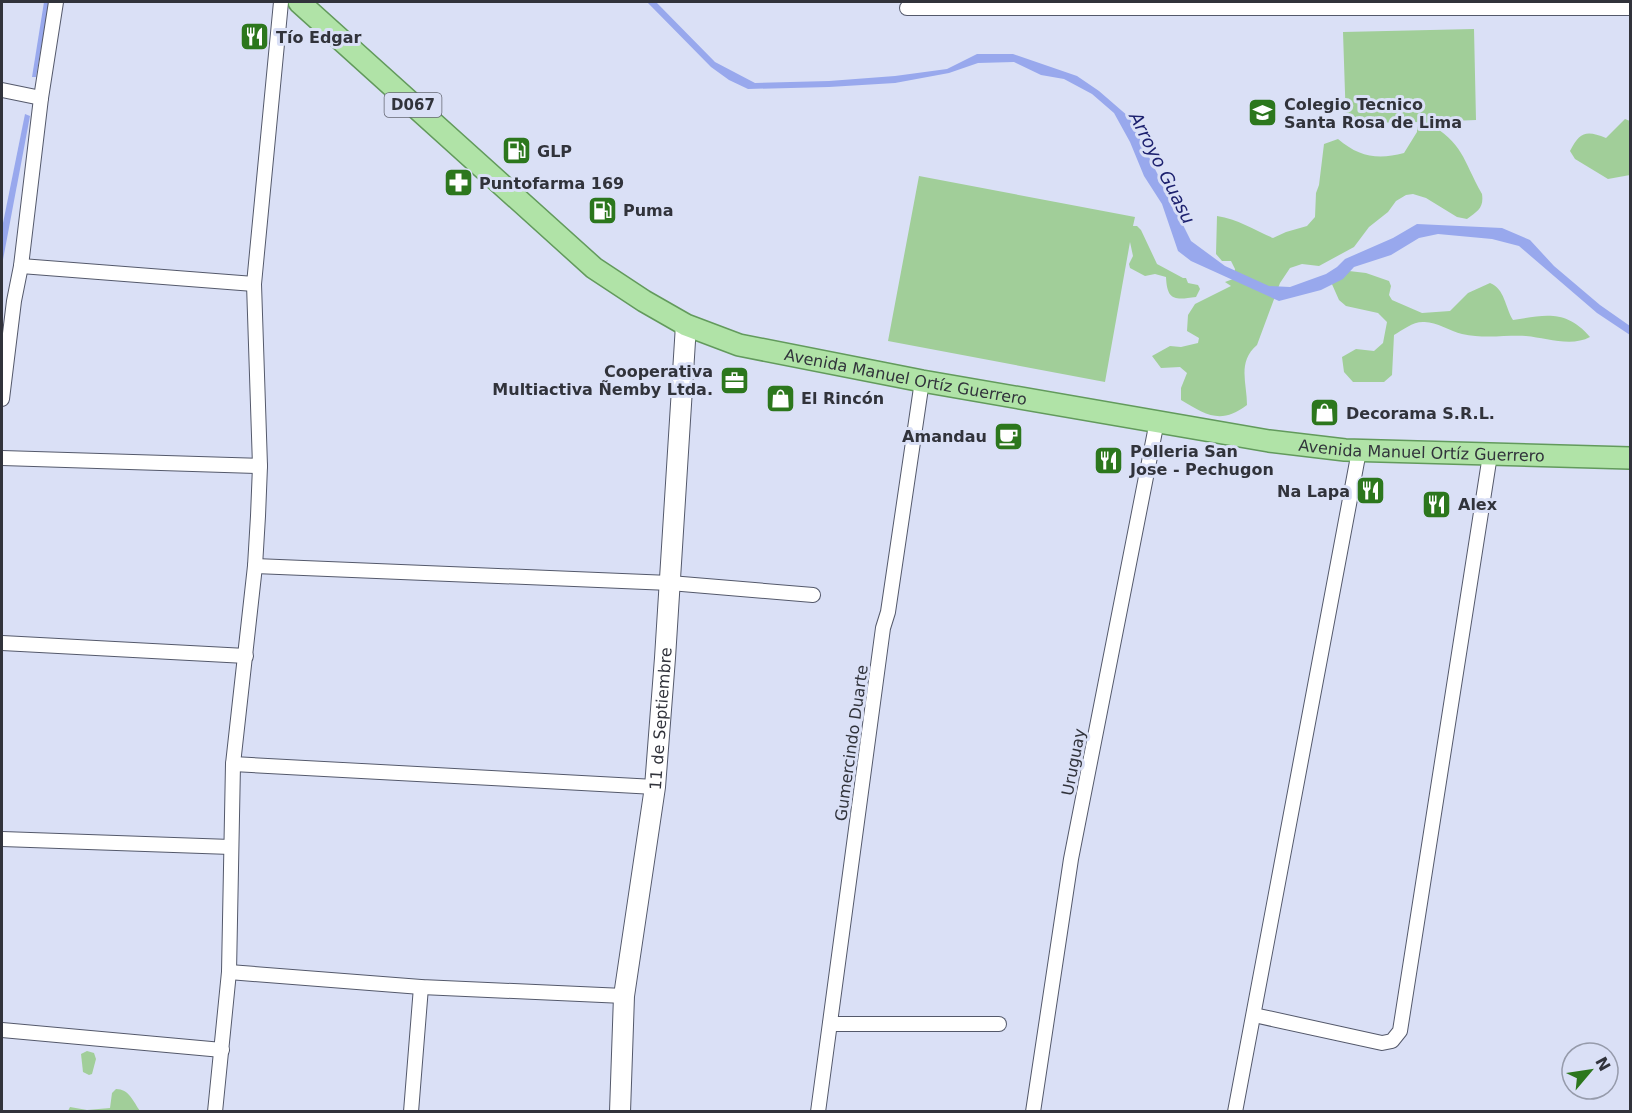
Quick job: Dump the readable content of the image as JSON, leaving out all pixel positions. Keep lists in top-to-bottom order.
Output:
{
  "streets": {
    "main road": ["D067", "Avenida Manuel Ortíz Guerrero", "11 de Septiembre"],
    "street": ["Gumercindo Duarte", "Uruguay"]
  },
  "crossings": [
    ["Avenida Manuel Ortíz Guerrero", "11 de Septiembre"],
    ["Avenida Manuel Ortíz Guerrero", "Gumercindo Duarte"],
    ["Avenida Manuel Ortíz Guerrero", "Uruguay"]
  ],
  "water": ["Arroyo Guasu"],
  "places": {
    "restaurant": [
      "Tío Edgar",
      "Polleria San Jose - Pechugon",
      "Na Lapa",
      "Alex"
    ],
    "school or university": ["Colegio Tecnico Santa Rosa de Lima"],
    "fuel station": ["GLP", "Puma"],
    "pharmacy": ["Puntofarma 169"],
    "office": ["Cooperativa Multiactiva Ñemby Ltda."],
    "shop": ["El Rincón", "Decorama S.R.L."],
    "cafe": ["Amandau"]
  },
  "north": "top right"
}
